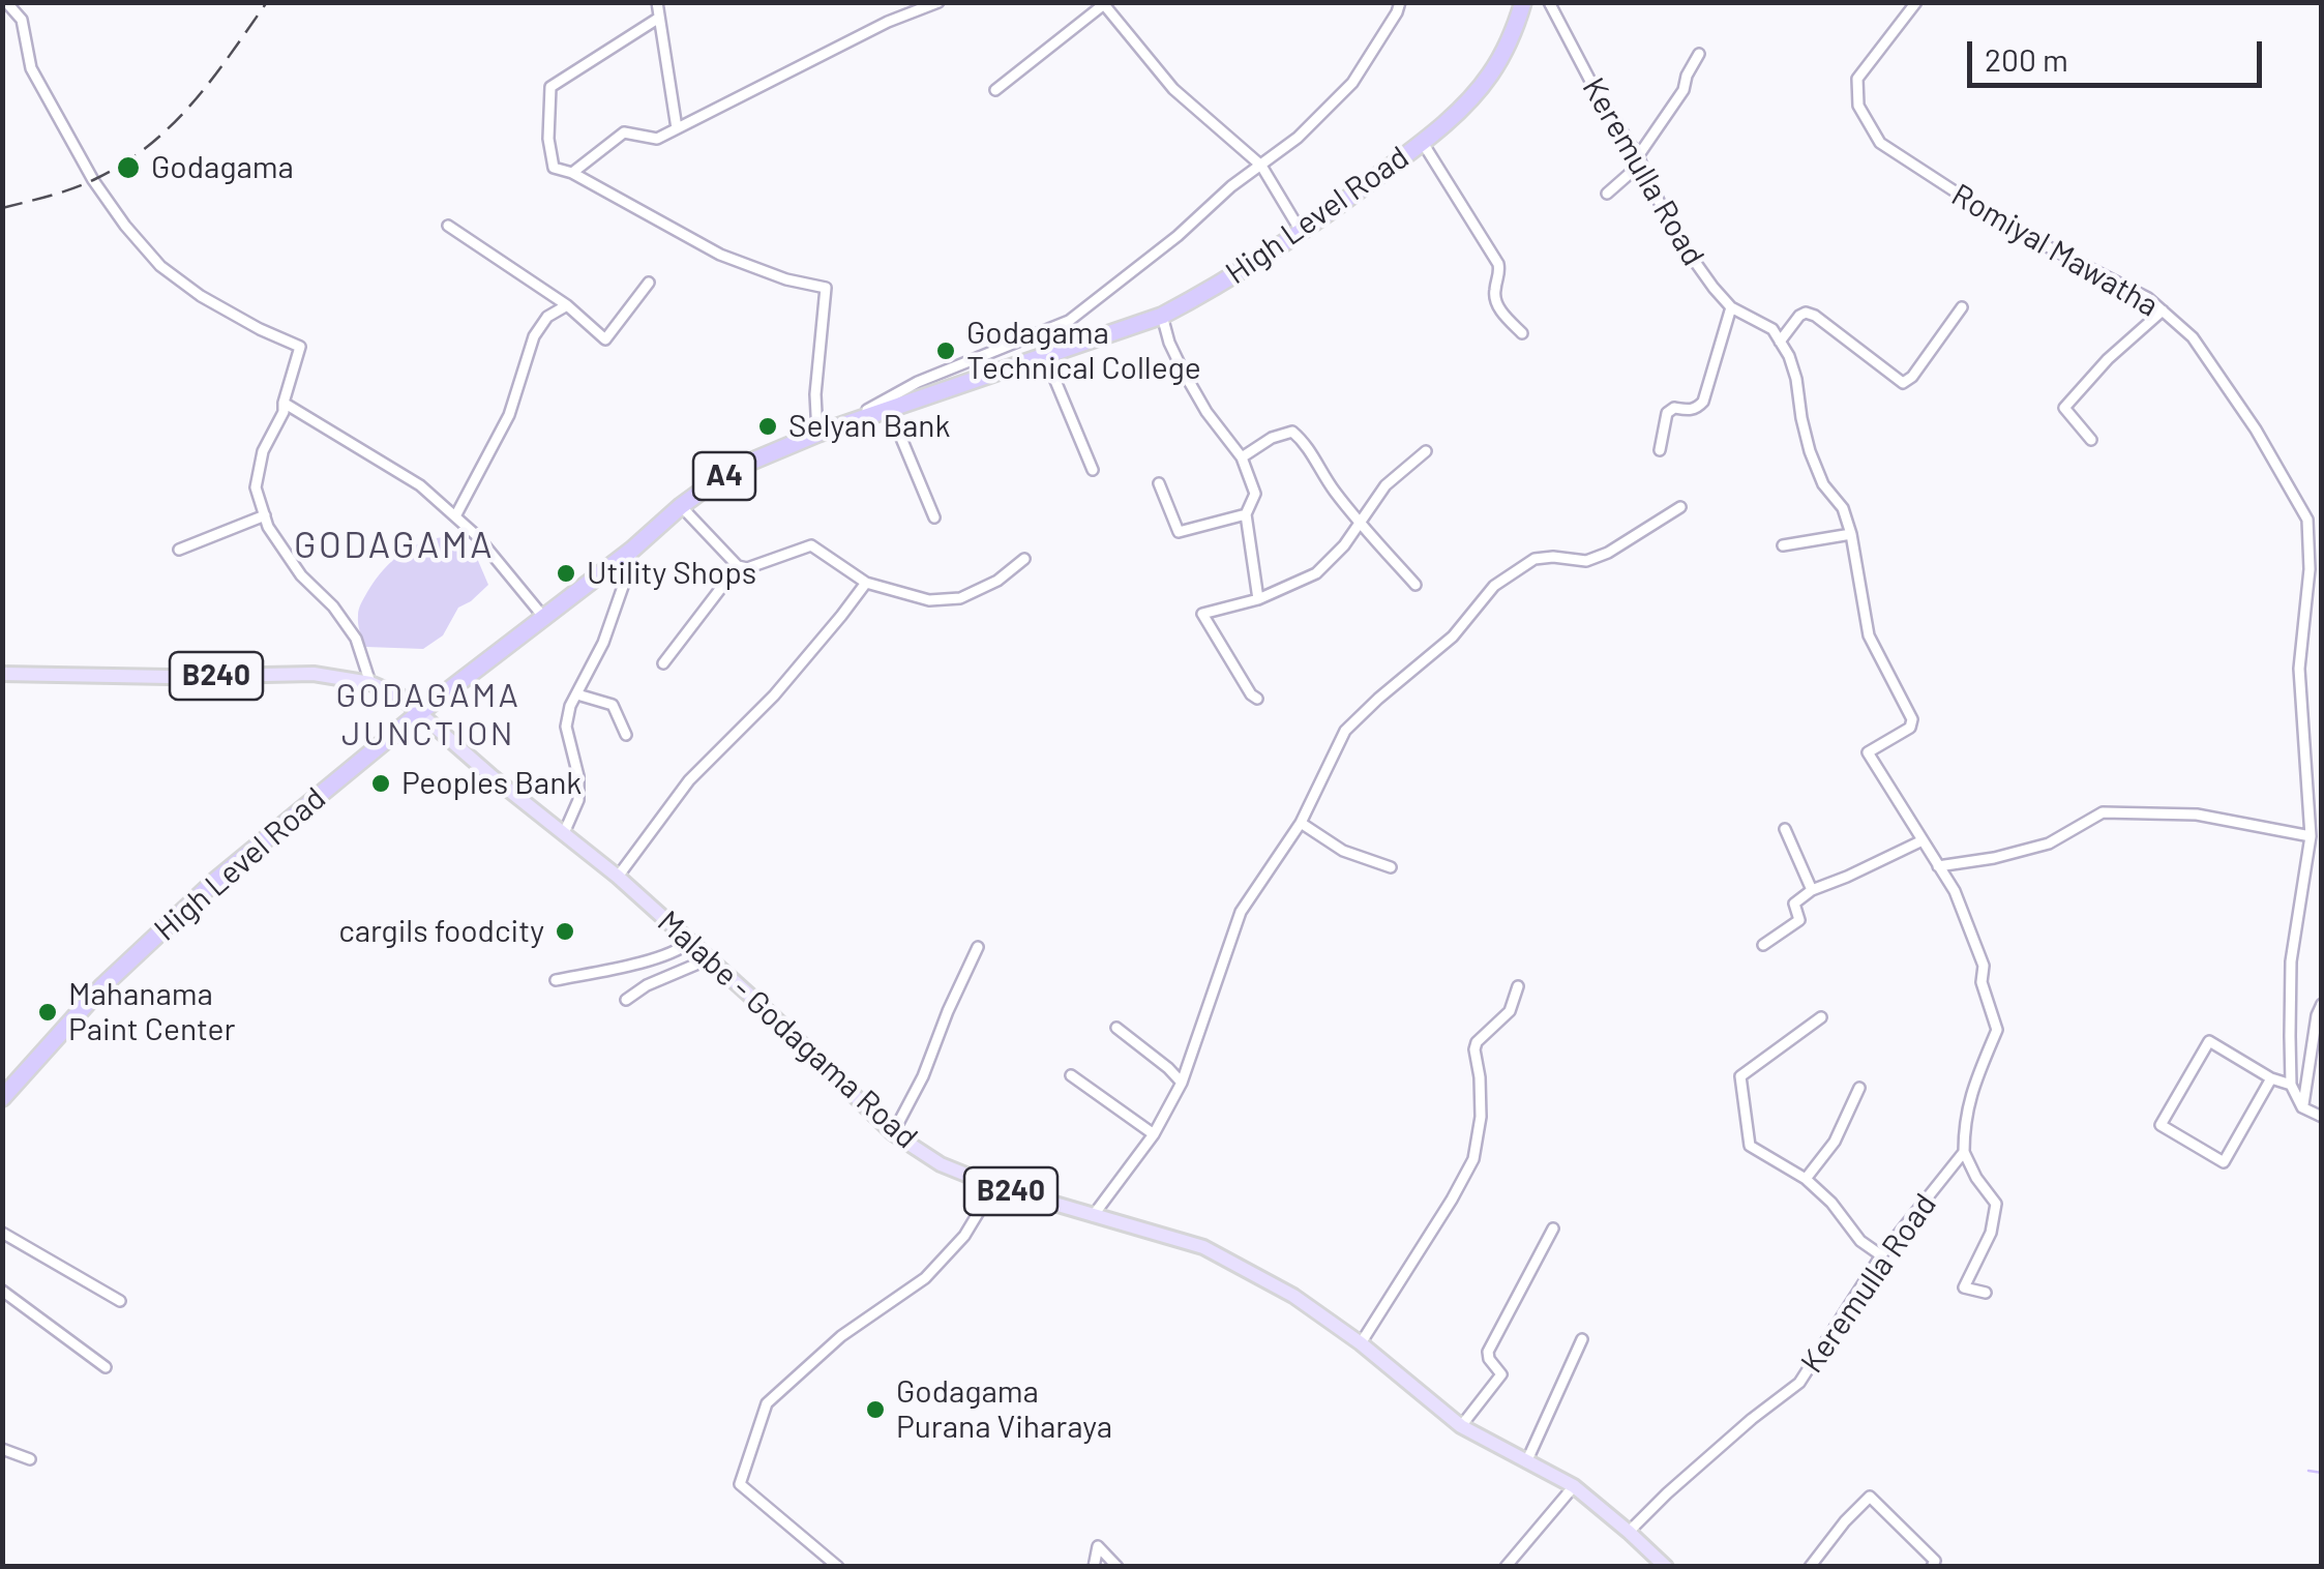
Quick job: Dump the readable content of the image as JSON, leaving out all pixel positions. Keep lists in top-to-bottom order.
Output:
{
  "streets": {
    "highway": ["High Level Road", "A4"],
    "main road": ["B240", "Malabe - Godagama Road"],
    "street": ["Keremulla Road", "Romiyal Mawatha"]
  },
  "crossings": [
    ["Keremulla Road", "Malabe - Godagama Road"],
    ["High Level Road", "B240"],
    ["High Level Road", "Malabe - Godagama Road"],
    ["B240", "Malabe - Godagama Road"]
  ],
  "districts": ["GODAGAMA", "GODAGAMA JUNCTION"],
  "places": [
    "Godagama",
    "Godagama Technical College",
    "Selyan Bank",
    "Utility Shops",
    "Peoples Bank",
    "cargils foodcity",
    "Mahanama Paint Center",
    "Godagama Purana Viharaya"
  ],
  "scale_bar": "200 m"
}
